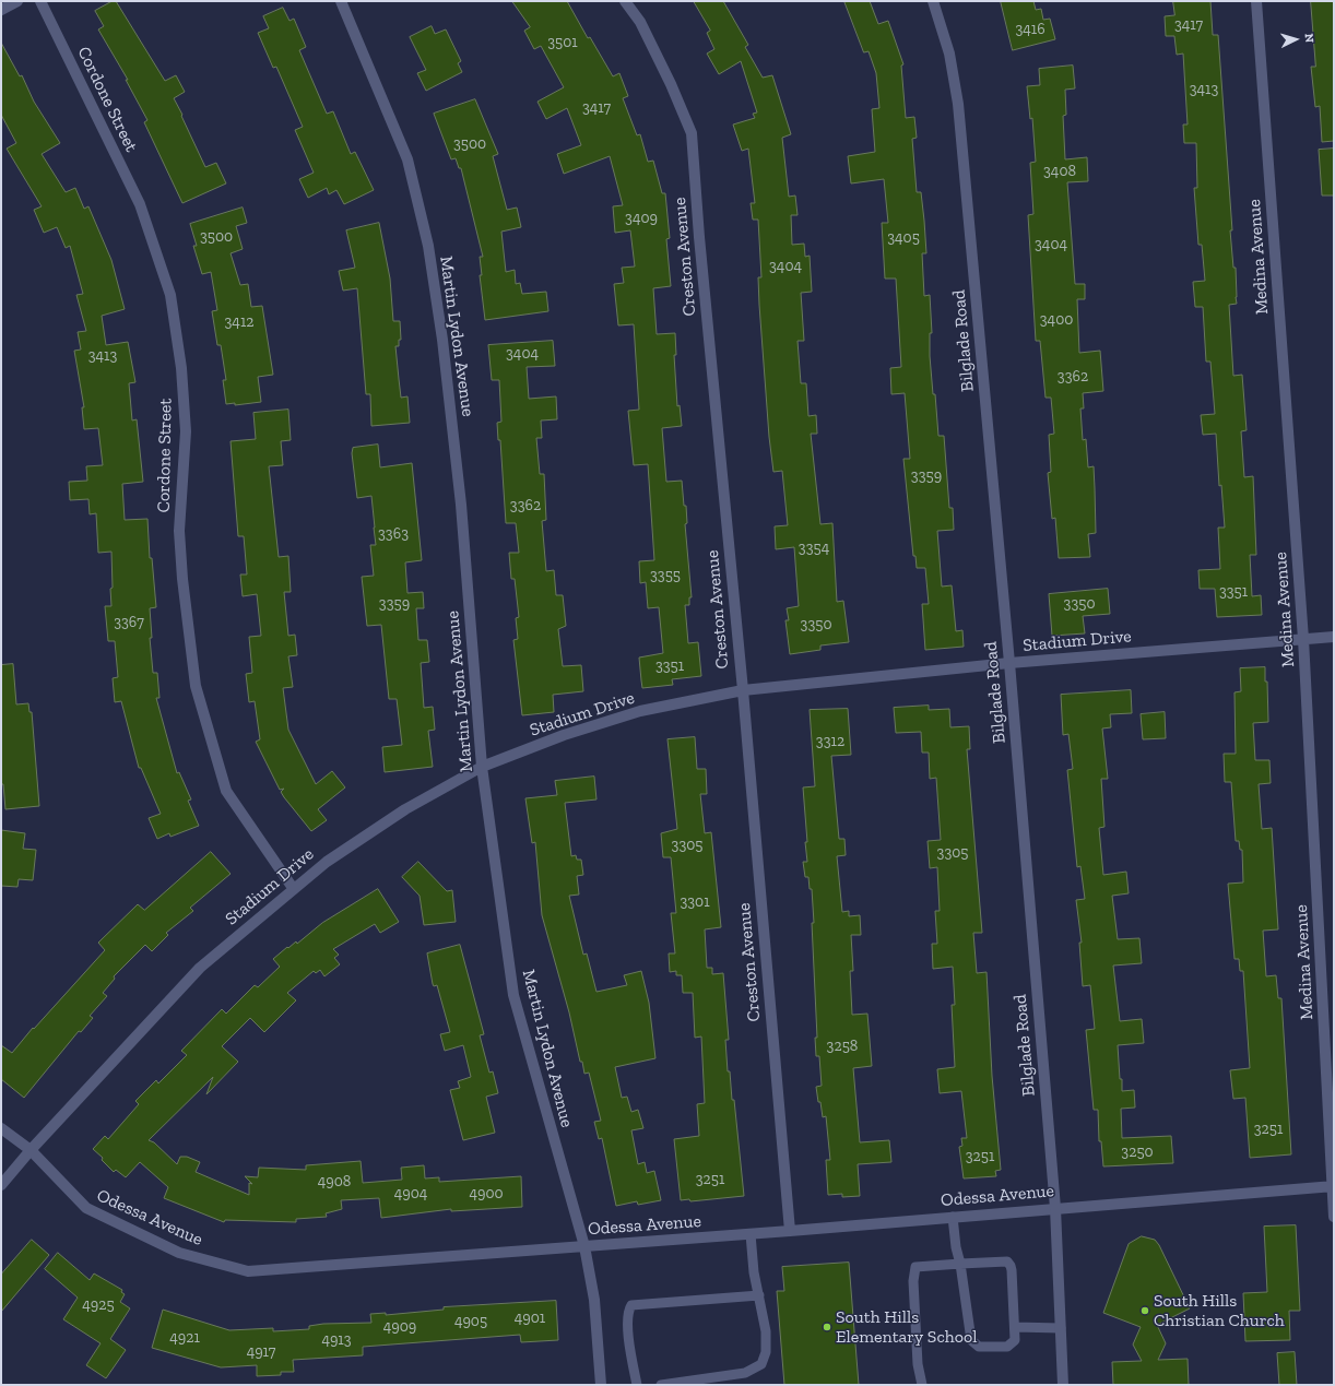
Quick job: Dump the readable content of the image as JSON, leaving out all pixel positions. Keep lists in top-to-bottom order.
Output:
{
  "streets": {
    "street": [
      "Cordone Street",
      "Creston Avenue",
      "Medina Avenue",
      "Martin Lydon Avenue",
      "Bilglade Road",
      "Stadium Drive",
      "Odessa Avenue"
    ]
  },
  "crossings": [
    ["Cordone Street", "Stadium Drive"],
    ["Creston Avenue", "Stadium Drive"],
    ["Creston Avenue", "Odessa Avenue"],
    ["Medina Avenue", "Stadium Drive"],
    ["Medina Avenue", "Odessa Avenue"],
    ["Martin Lydon Avenue", "Stadium Drive"],
    ["Martin Lydon Avenue", "Odessa Avenue"],
    ["Bilglade Road", "Stadium Drive"],
    ["Bilglade Road", "Odessa Avenue"],
    ["Stadium Drive", "Odessa Avenue"]
  ],
  "places": ["South Hills Christian Church", "South Hills Elementary School"],
  "house_numbers": [
    "3417",
    "3416",
    "3501",
    "3413",
    "3417",
    "3500",
    "3408",
    "3409",
    "3500",
    "3405",
    "3404",
    "3404",
    "3400",
    "3412",
    "3404",
    "3413",
    "3362",
    "3359",
    "3362",
    "3363",
    "3354",
    "3355",
    "3351",
    "3359",
    "3350",
    "3367",
    "3350",
    "3351",
    "3312",
    "3305",
    "3305",
    "3301",
    "3258",
    "3251",
    "3250",
    "3251",
    "3251",
    "4908",
    "4904",
    "4900",
    "4925",
    "4901",
    "4905",
    "4909",
    "4921",
    "4913",
    "4917"
  ],
  "north": "right"
}
